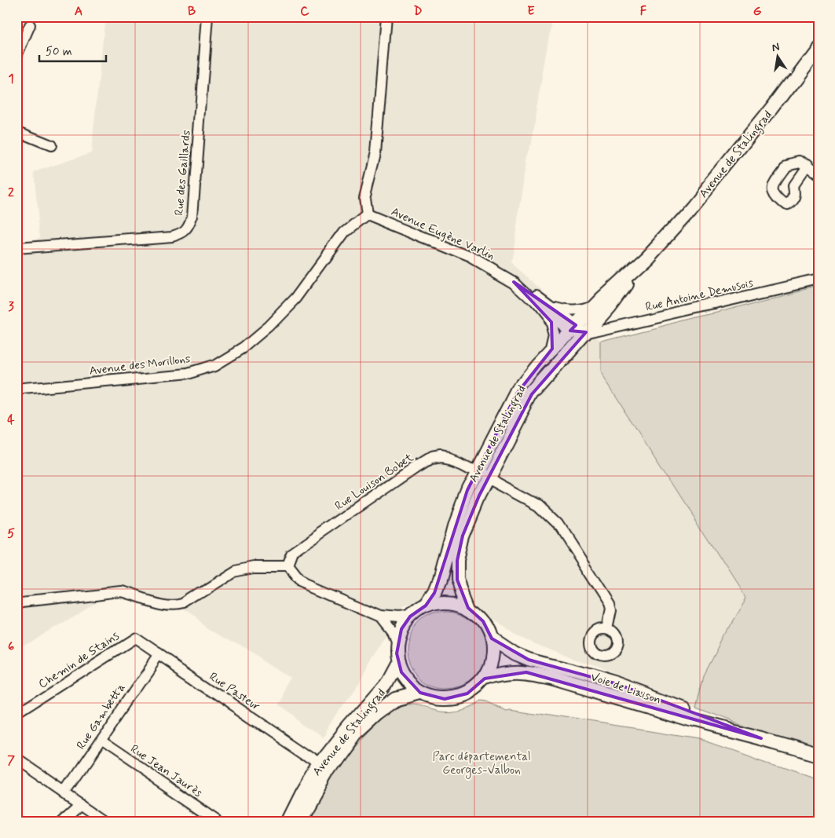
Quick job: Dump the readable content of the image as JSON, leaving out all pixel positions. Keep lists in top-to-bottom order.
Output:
{
  "streets": {
    "main road": ["Avenue de Stalingrad", "Voie de Liaison"],
    "street": [
      "Rue des Gaillards",
      "Avenue Eugène Varlin",
      "Rue Antoine Demusois",
      "Avenue des Morillons",
      "Rue Louison Bobet",
      "Chemin de Stains",
      "Rue Pasteur",
      "Rue Gambetta",
      "Rue Jean Jaurès"
    ]
  },
  "crossings": [
    ["Avenue de Stalingrad", "Avenue Eugène Varlin"],
    ["Avenue de Stalingrad", "Rue Antoine Demusois"],
    ["Avenue de Stalingrad", "Rue Louison Bobet"],
    ["Avenue de Stalingrad", "Voie de Liaison"],
    ["Avenue de Stalingrad", "Rue Pasteur"],
    ["Avenue Eugène Varlin", "Avenue des Morillons"],
    ["Chemin de Stains", "Rue Pasteur"],
    ["Rue Pasteur", "Rue Gambetta"],
    ["Rue Gambetta", "Rue Jean Jaurès"]
  ],
  "parks": ["Parc départemental Georges-Valbon"],
  "scale_bar": "50 m",
  "north": "top",
  "grid": {
    "columns": [
      "A",
      "B",
      "C",
      "D",
      "E",
      "F",
      "G"
    ],
    "rows": [
      "1",
      "2",
      "3",
      "4",
      "5",
      "6",
      "7"
    ]
  }
}
